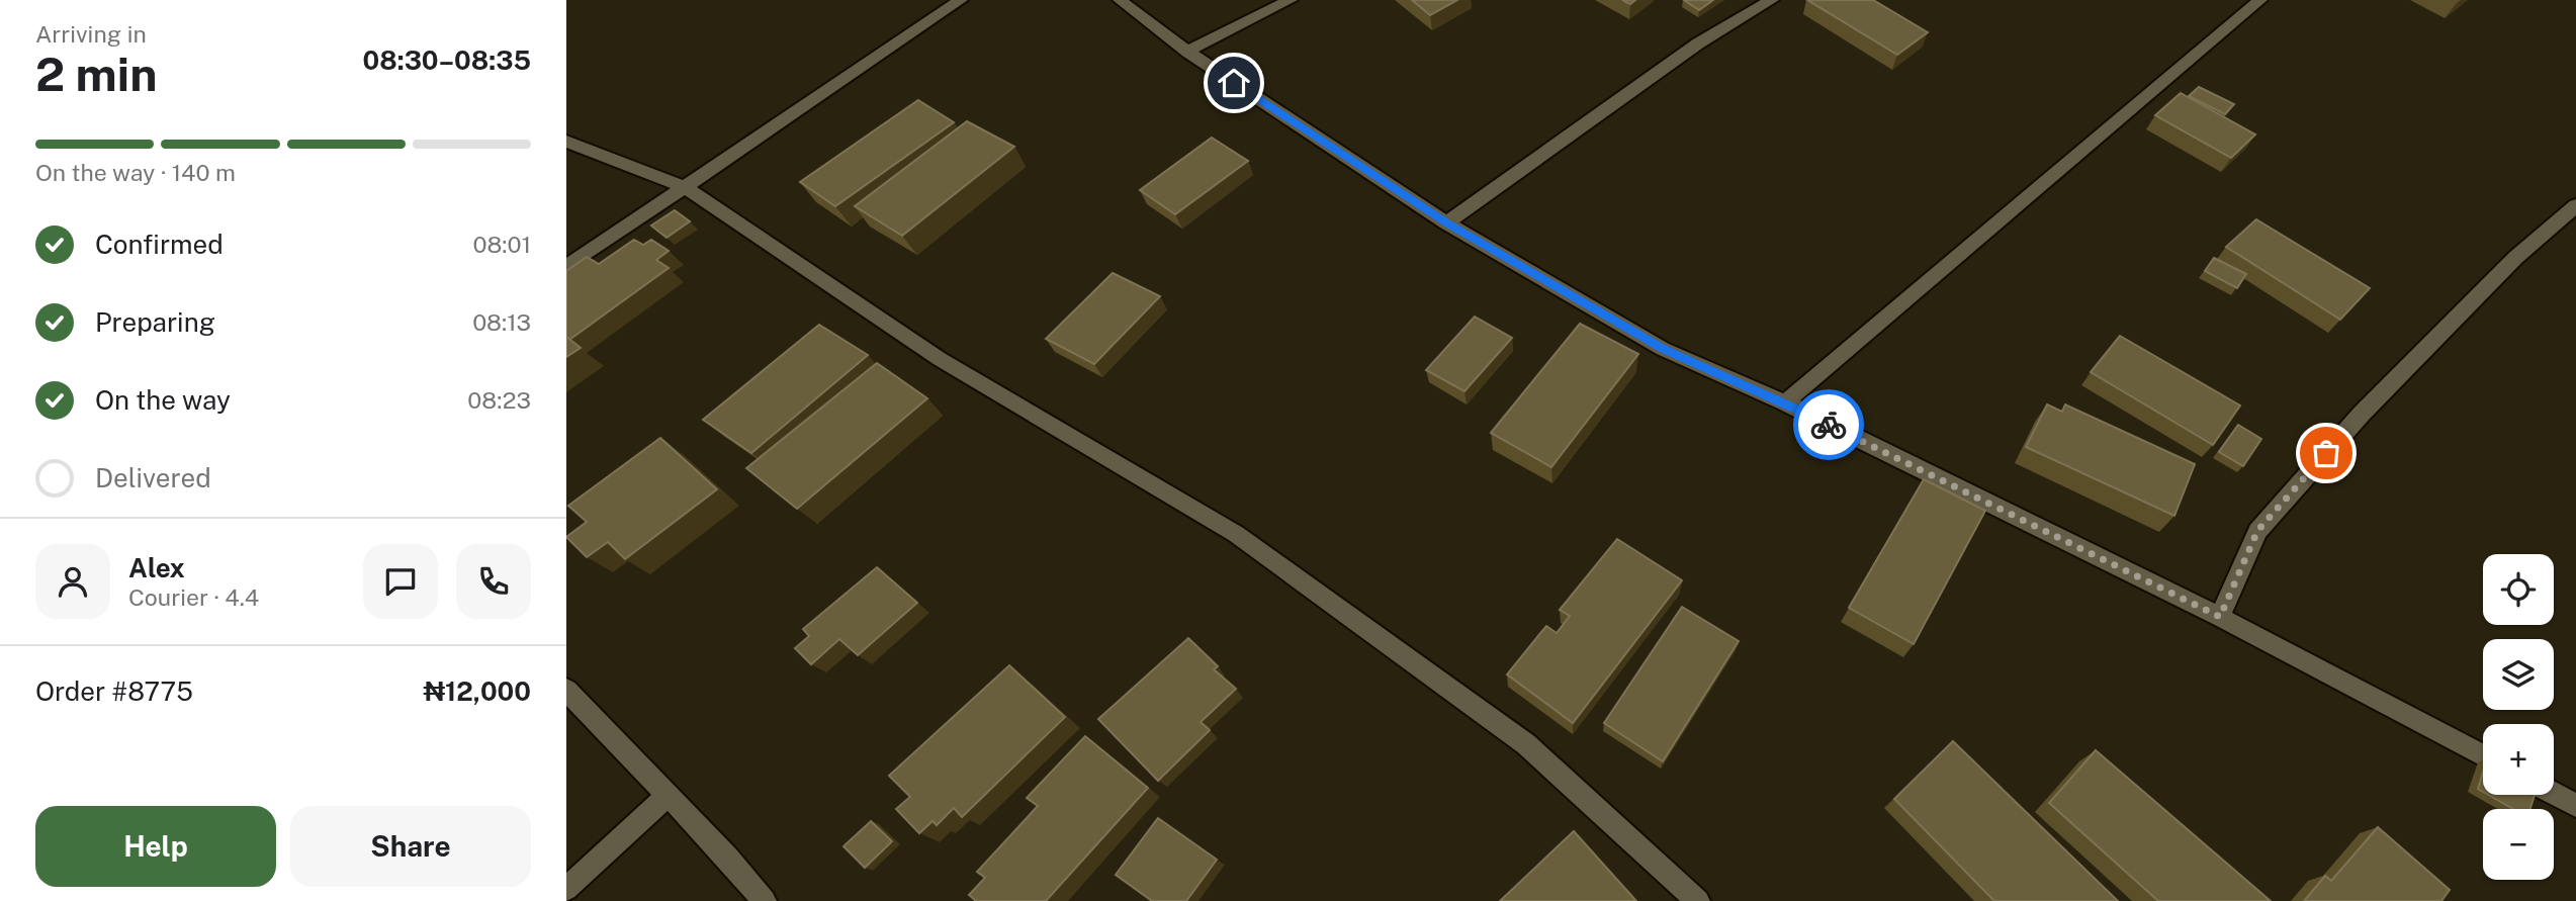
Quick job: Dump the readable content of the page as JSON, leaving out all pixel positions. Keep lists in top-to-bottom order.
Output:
{
  "page": {
    "heading": ["2 min", "Arriving in", "08:30–08:35"],
    "panel": [
      "Alex",
      "Courier · 4.4",
      "Order #8775",
      "₦12,000"
    ],
    "bar": "On the way · 140 m",
    "list": [
      ["Confirmed", "08:01"],
      ["Preparing", "08:13"],
      ["On the way", "08:23"],
      "Delivered"
    ],
    "map_buttons": ["+", "−"],
    "buttons": ["Help", "Share"]
  }
}
